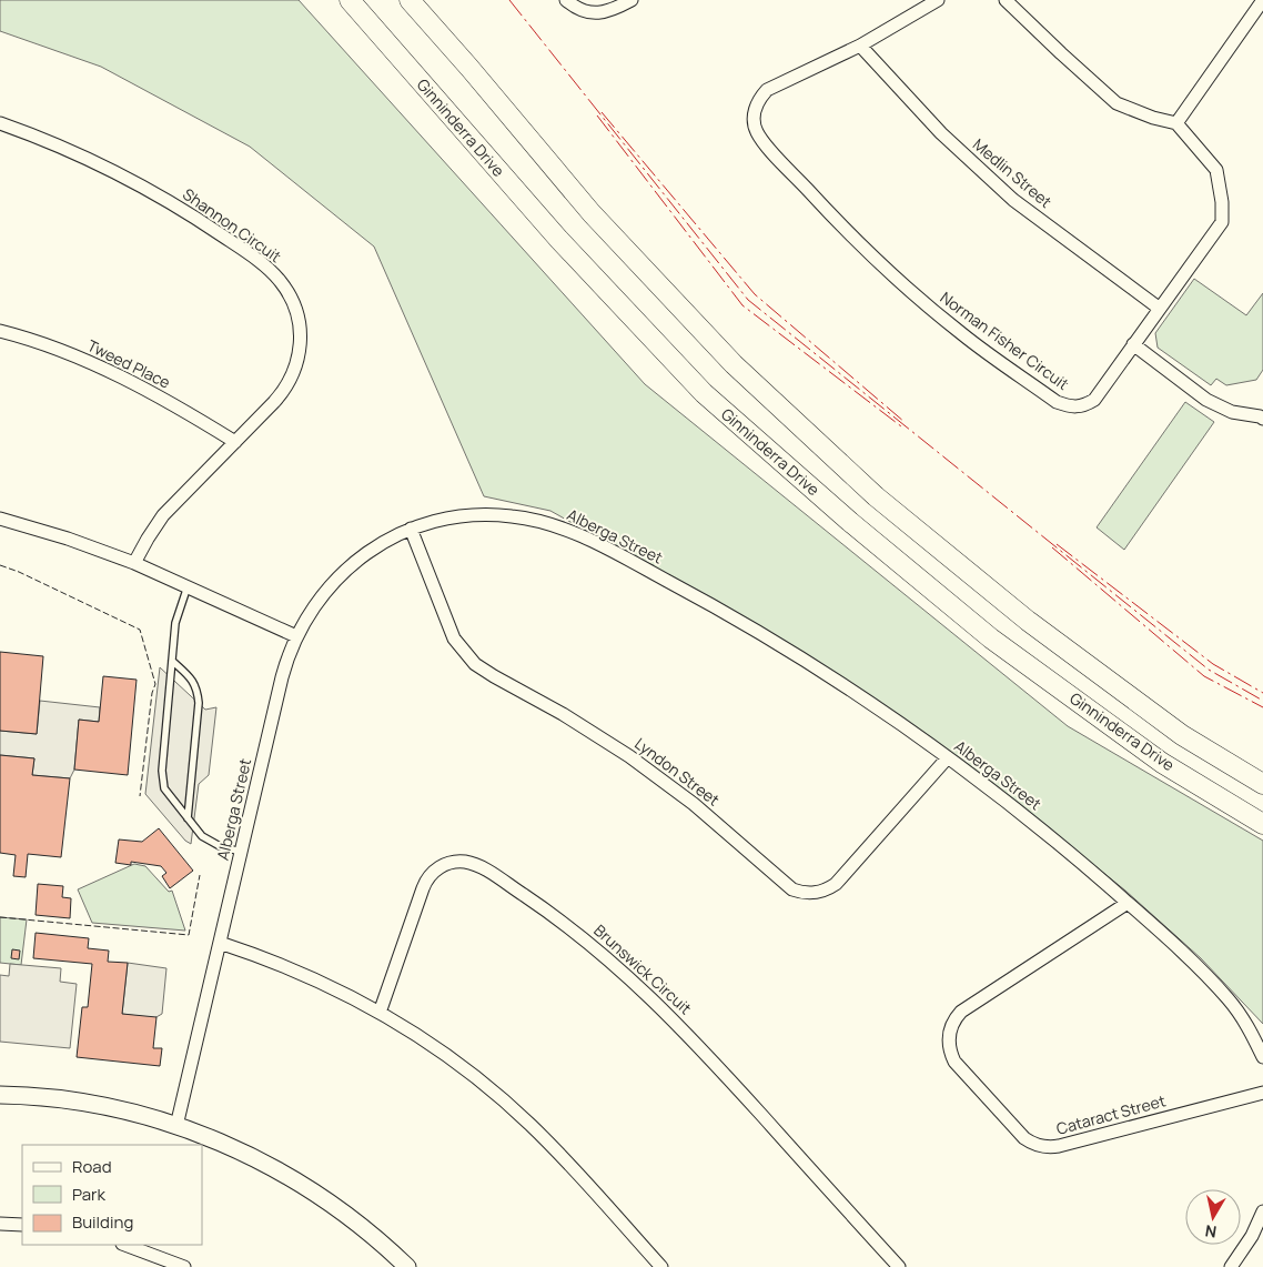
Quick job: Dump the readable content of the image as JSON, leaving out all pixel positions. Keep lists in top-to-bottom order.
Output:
{
  "streets": {
    "main road": ["Ginninderra Drive"],
    "street": [
      "Medlin Street",
      "Shannon Circuit",
      "Norman Fisher Circuit",
      "Tweed Place",
      "Alberga Street",
      "Lyndon Street",
      "Brunswick Circuit",
      "Cataract Street"
    ]
  },
  "crossings": [
    ["Medlin Street", "Norman Fisher Circuit"],
    ["Shannon Circuit", "Tweed Place"],
    ["Alberga Street", "Lyndon Street"],
    ["Alberga Street", "Cataract Street"]
  ],
  "legend": ["Road", "Park", "Building"],
  "north": "bottom"
}
